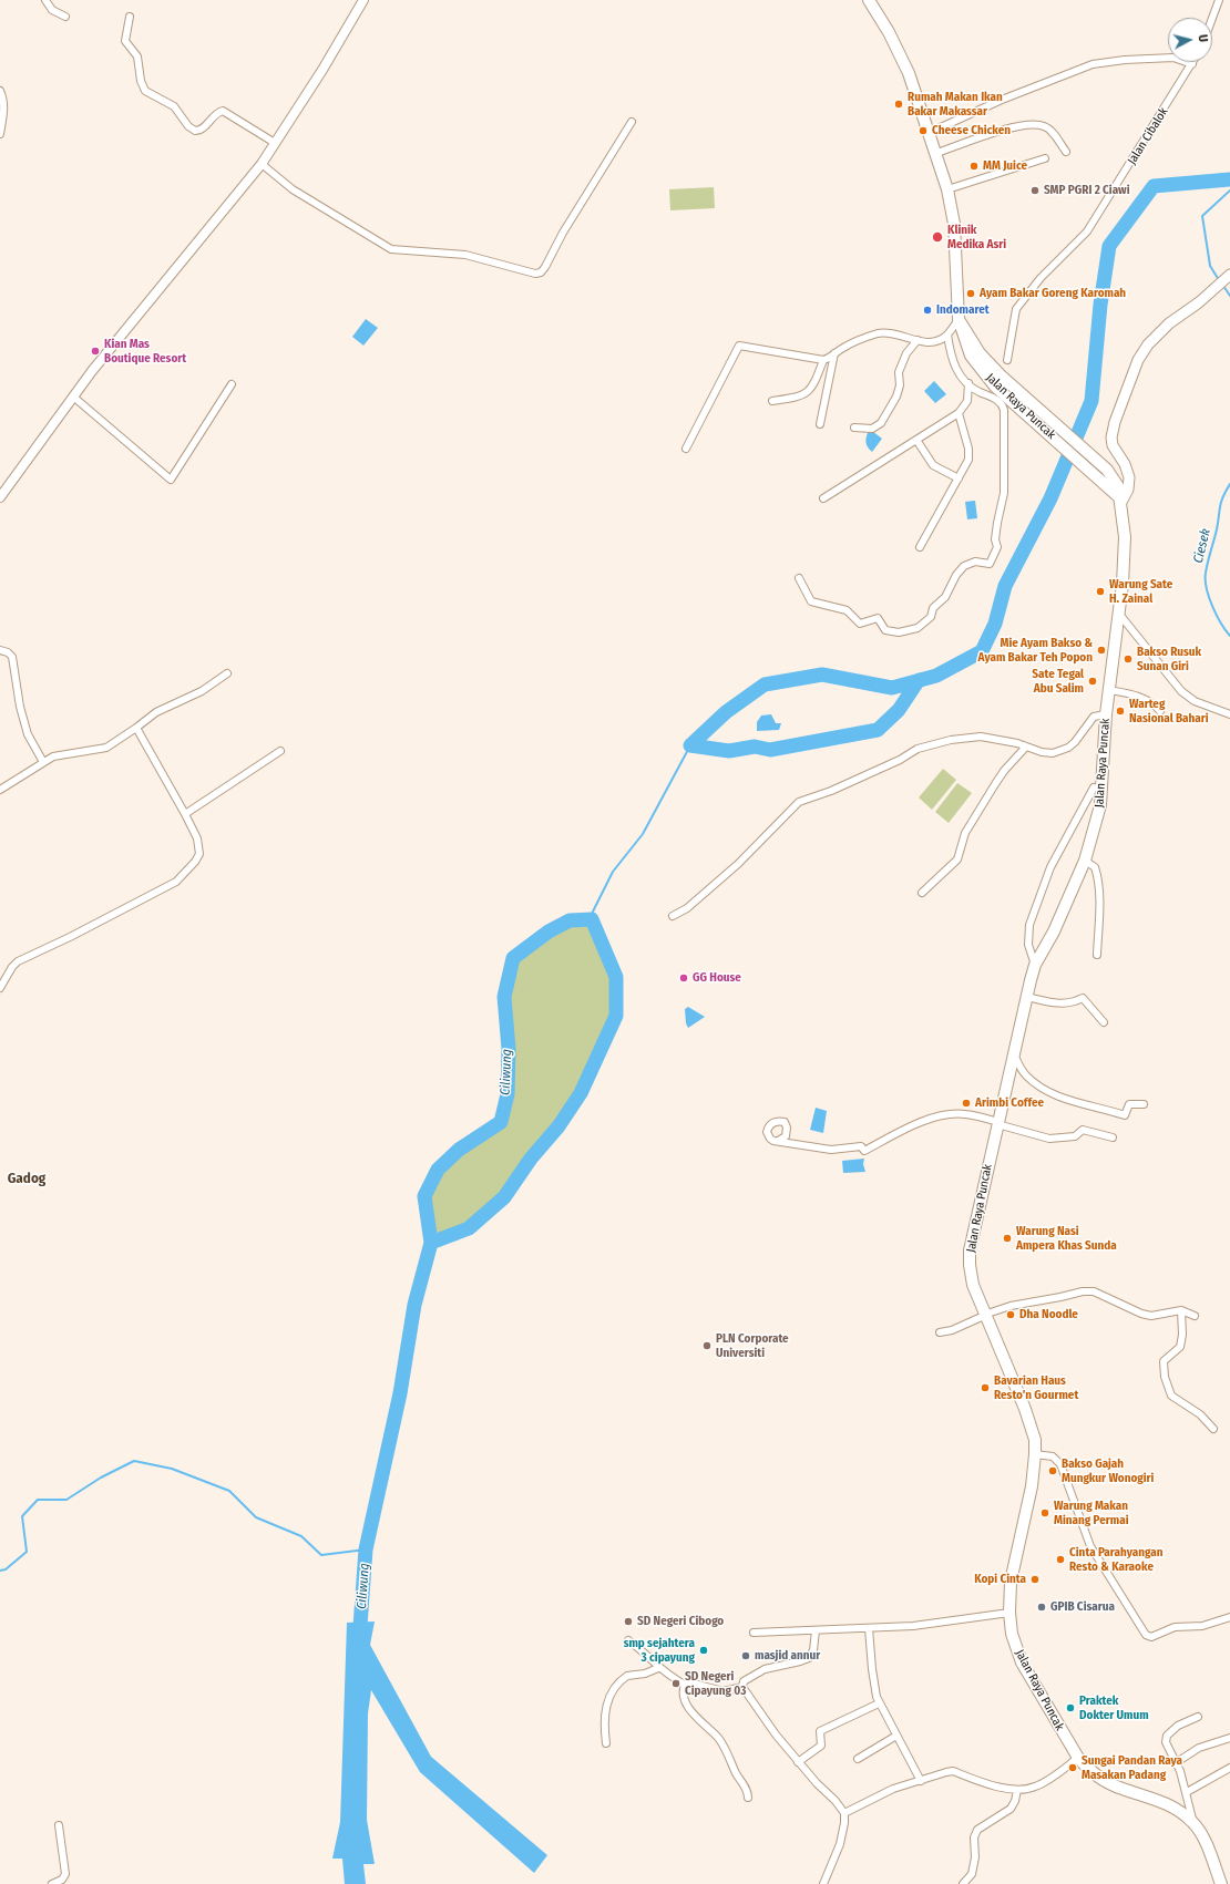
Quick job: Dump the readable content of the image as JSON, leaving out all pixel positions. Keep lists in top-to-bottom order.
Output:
{
  "streets": {
    "highway": ["Jalan Raya Puncak"],
    "street": ["Jalan Cibalok"]
  },
  "districts": ["Gadog"],
  "water": ["Ciesek", "Ciliwung"],
  "places": [
    "Rumah Makan Ikan Bakar Makassar",
    "Cheese Chicken",
    "MM Juice",
    "SMP PGRI 2 Ciawi",
    "Klinik Medika Asri",
    "Ayam Bakar Goreng Karomah",
    "Indomaret",
    "Kian Mas Boutique Resort",
    "Warung Sate H. Zainal",
    "Mie Ayam Bakso & Ayam Bakar Teh Popon",
    "Bakso Rusuk Sunan Giri",
    "Sate Tegal Abu Salim",
    "Warteg Nasional Bahari",
    "GG House",
    "Arimbi Coffee",
    "Warung Nasi Ampera Khas Sunda",
    "Dha Noodle",
    "PLN Corporate Universiti",
    "Bavarian Haus Resto'n Gourmet",
    "Bakso Gajah Mungkur Wonogiri",
    "Warung Makan Minang Permai",
    "Cinta Parahyangan Resto & Karaoke",
    "Kopi Cinta",
    "GPIB Cisarua",
    "SD Negeri Cibogo",
    "smp sejahtera 3 cipayung",
    "masjid annur",
    "SD Negeri Cipayung 03",
    "Praktek Dokter Umum",
    "Sungai Pandan Raya Masakan Padang"
  ],
  "north": "right"
}
